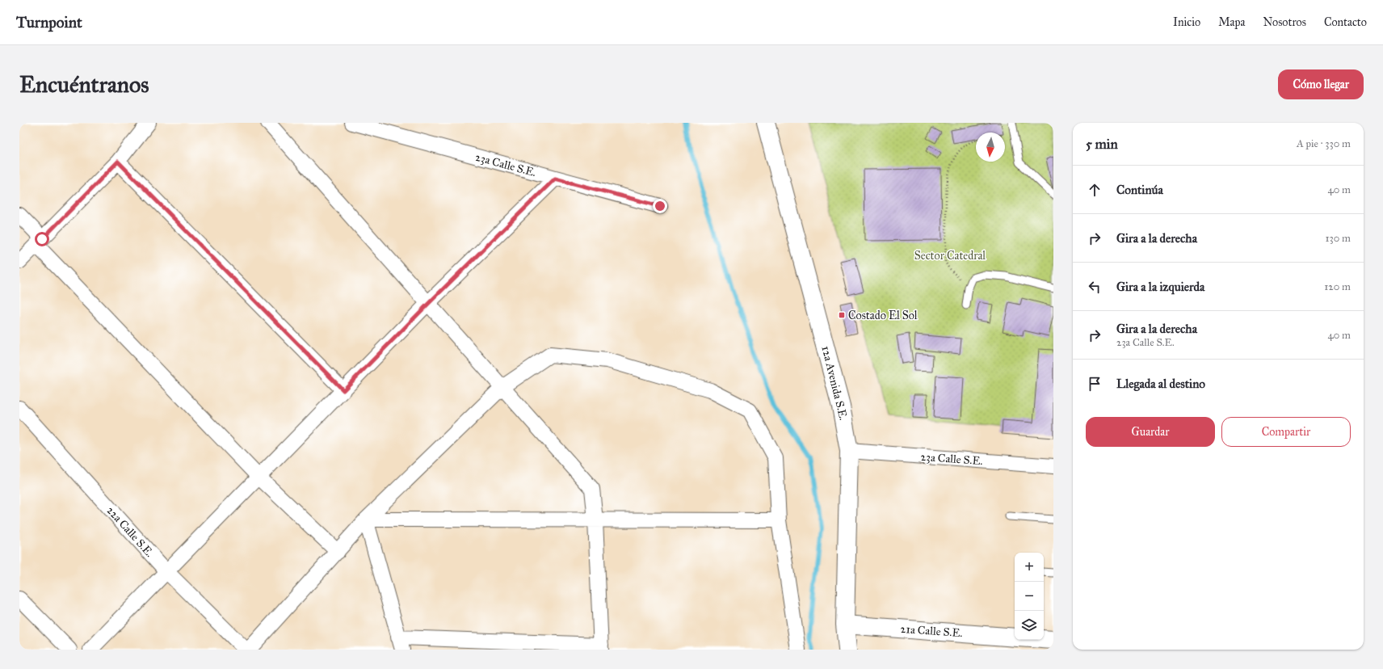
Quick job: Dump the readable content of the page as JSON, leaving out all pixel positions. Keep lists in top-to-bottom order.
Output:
{
  "streets": {
    "street": [
      "23a Calle S.E.",
      "12a Avenida S.E.",
      "22a Calle S.E.",
      "21a Calle S.E."
    ]
  },
  "crossings": [
    ["23a Calle S.E.", "12a Avenida S.E."],
    ["12a Avenida S.E.", "21a Calle S.E."]
  ],
  "parks": ["Sector Catedral"],
  "places": {
    "transit": ["Costado El Sol"]
  },
  "north": "bottom",
  "page": {
    "header": "Turnpoint",
    "nav": [
      "Inicio",
      "Mapa",
      "Nosotros",
      "Contacto"
    ],
    "buttons": [
      "Cómo llegar",
      ["Guardar", "Compartir"]
    ],
    "title": "Encuéntranos",
    "heading": ["5 min", "A pie · 330 m"],
    "list": [
      ["Continúa", "40 m"],
      ["Gira a la derecha", "130 m"],
      ["Gira a la izquierda", "120 m"],
      ["Gira a la derecha", "23a Calle S.E.", "40 m"],
      "Llegada al destino"
    ],
    "map_buttons": ["+", "−"]
  }
}
